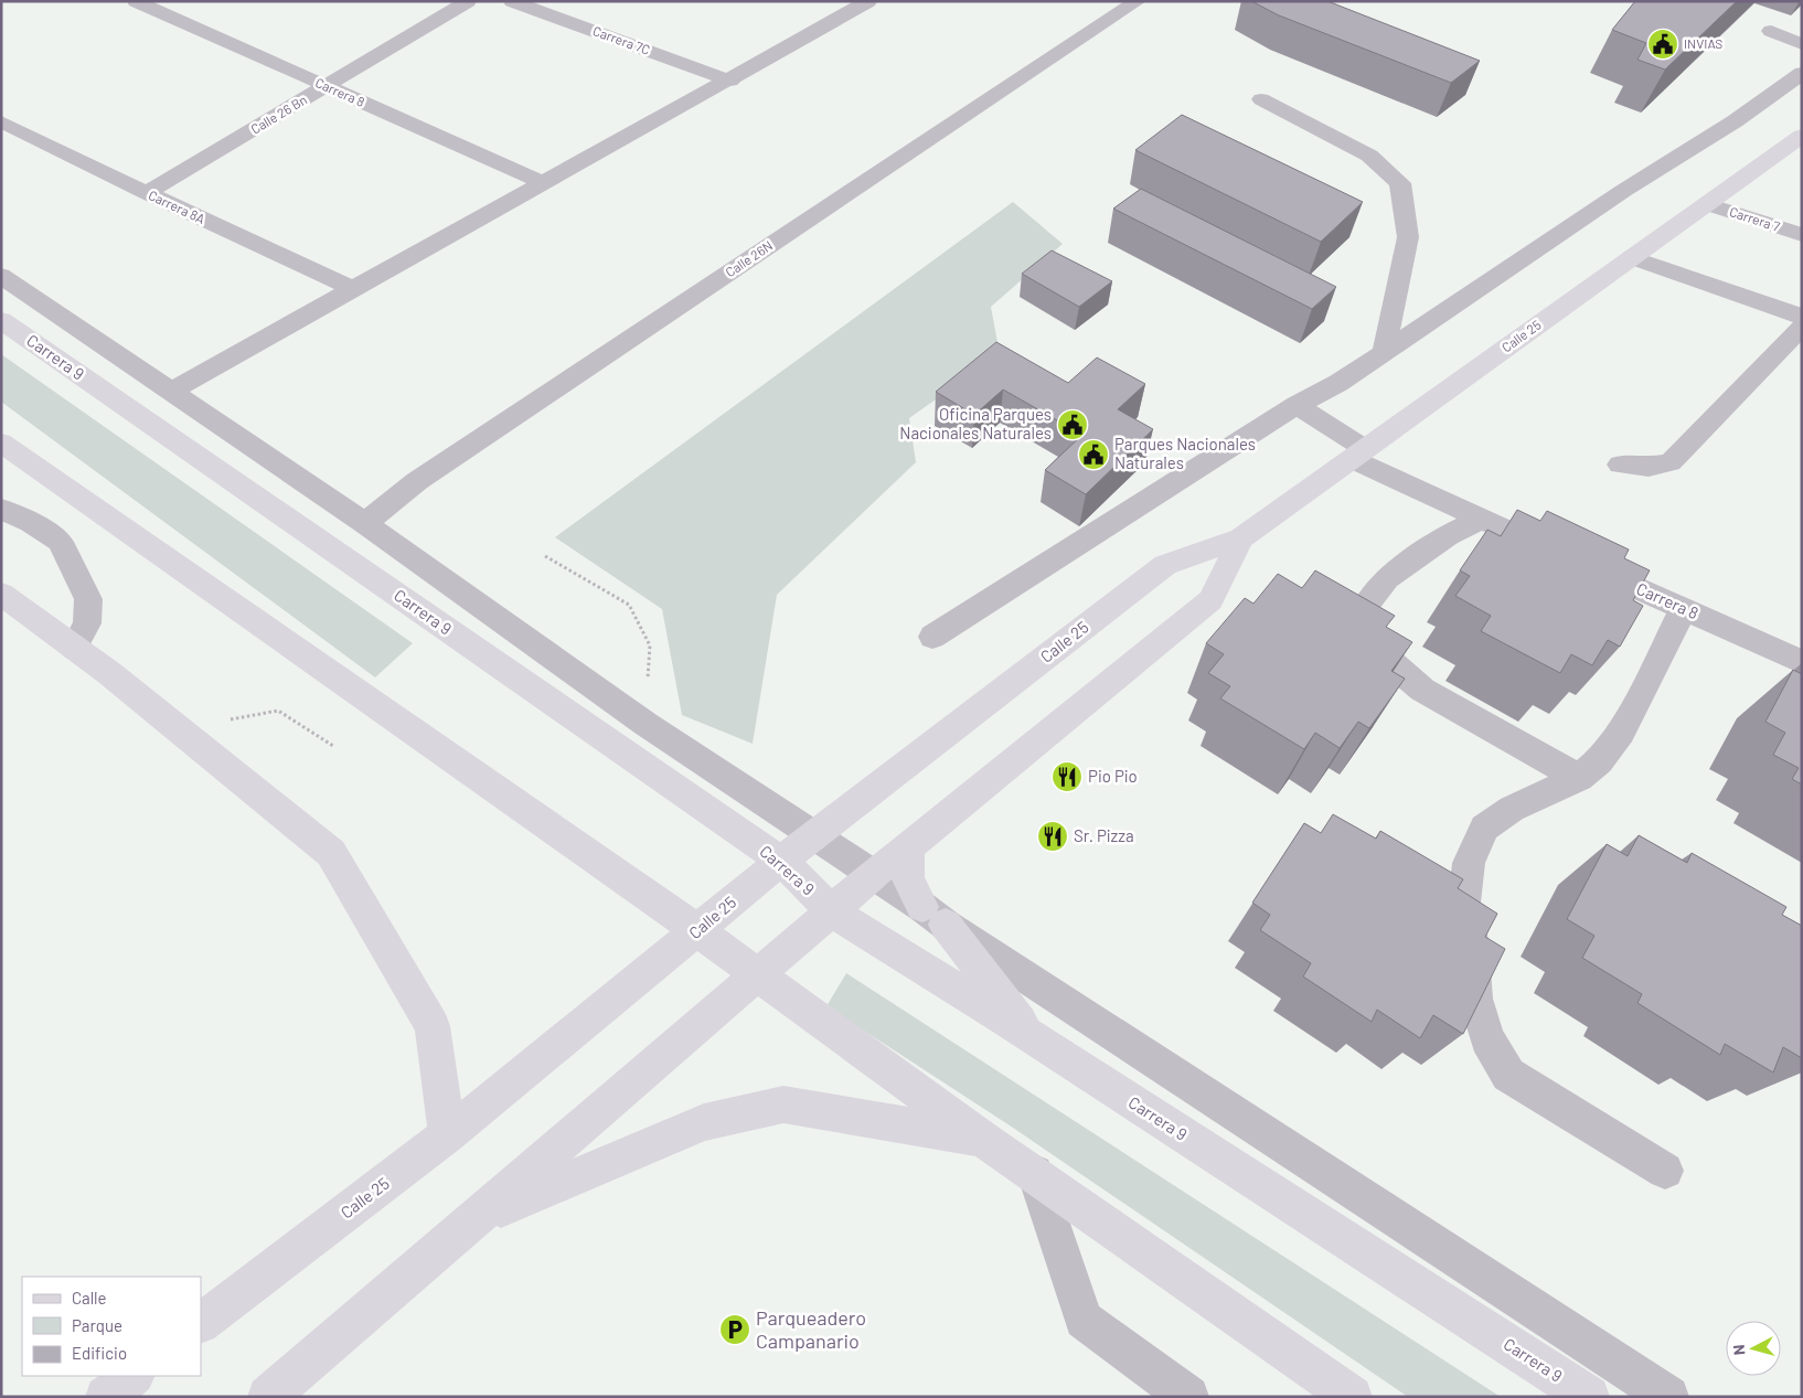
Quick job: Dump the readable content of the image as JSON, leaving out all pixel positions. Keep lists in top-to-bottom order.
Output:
{
  "streets": {
    "main road": ["Calle 25", "Carrera 9"],
    "street": [
      "Carrera 7C",
      "Carrera 8",
      "Calle 26 Bn",
      "Carrera 8A",
      "Carrera 7",
      "Calle 26N"
    ]
  },
  "crossings": [
    ["Carrera 8", "Calle 26 Bn"],
    ["Carrera 8", "Calle 25"],
    ["Calle 26 Bn", "Carrera 8A"],
    ["Carrera 7", "Calle 25"],
    ["Calle 25", "Carrera 9"]
  ],
  "places": {
    "public building": ["INVIAS", "Oficina Parques Nacionales Naturales", "Parques Nacionales Naturales"],
    "restaurant": ["Pio Pio", "Sr. Pizza"],
    "parking": ["Parqueadero Campanario"]
  },
  "legend": ["Calle", "Parque", "Edificio"],
  "north": "left"
}
